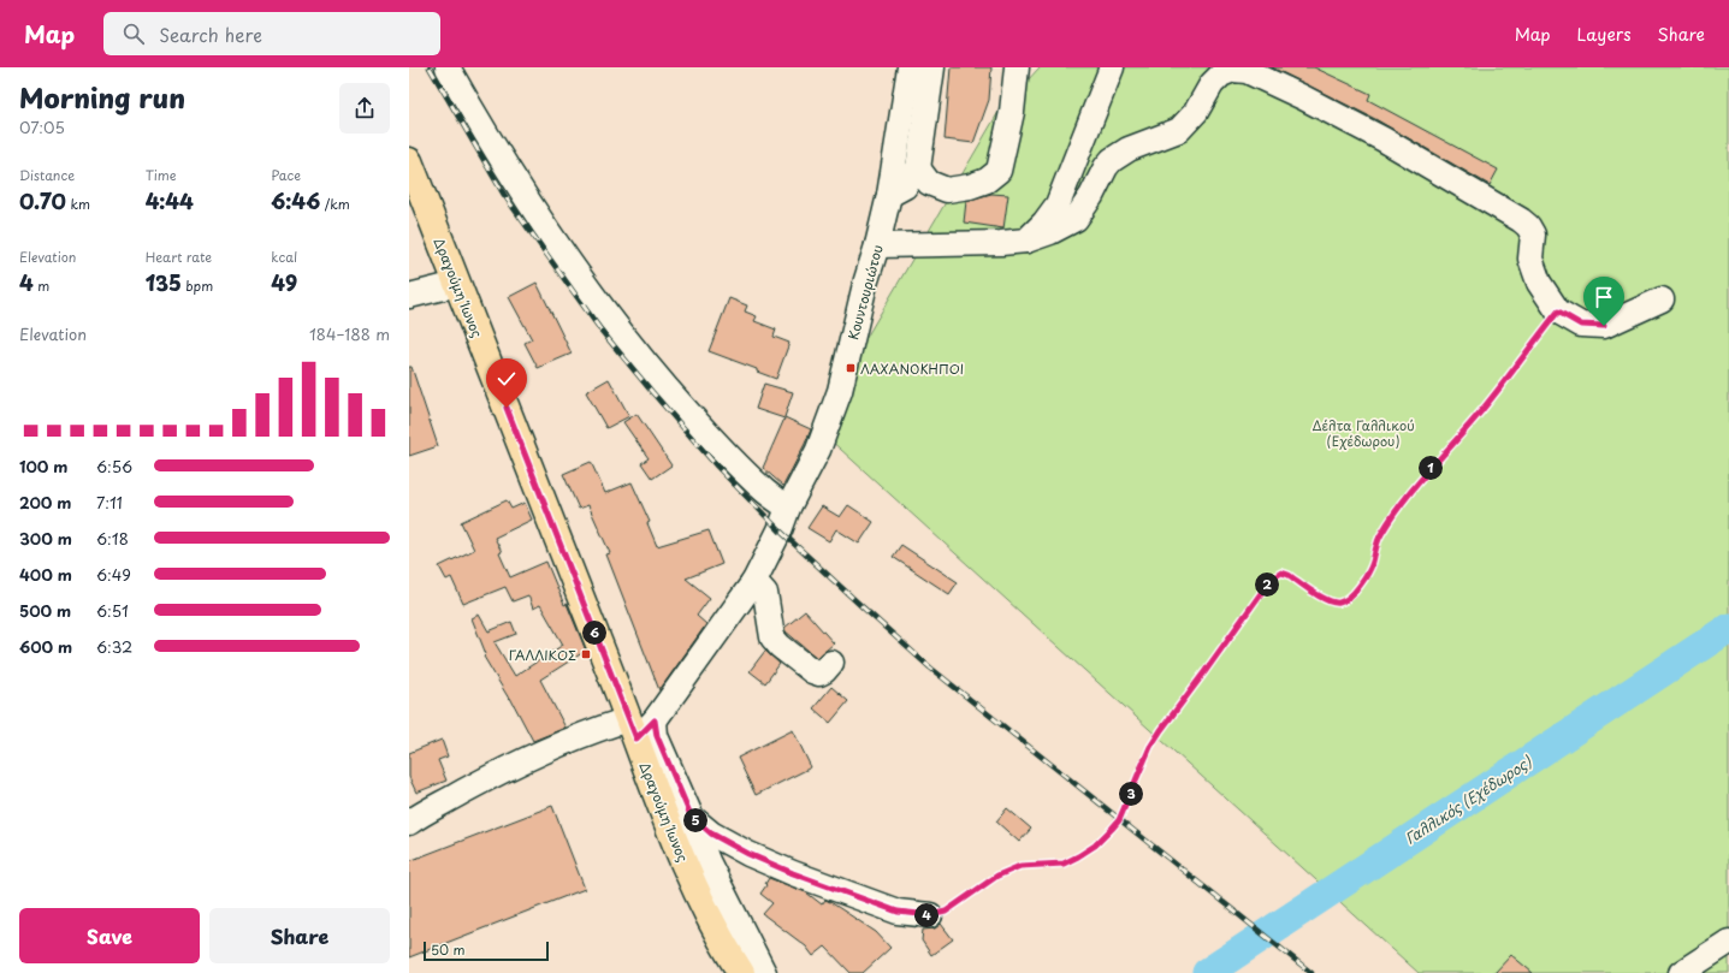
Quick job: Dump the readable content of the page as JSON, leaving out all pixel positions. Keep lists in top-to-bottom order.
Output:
{
  "streets": {
    "main road": ["Δραγούμη Ίωνος"],
    "street": ["Κουντουριώτου"]
  },
  "crossings": [
    ["Δραγούμη Ίωνος", "Κουντουριώτου"]
  ],
  "water": ["Γαλλικός (Εχέδωρος)"],
  "parks": ["Δέλτα Γαλλικού (Εχέδωρου)"],
  "places": {
    "transit": ["ΛΑΧΑΝΟΚΗΠΟΙ", "ΓΑΛΛΙΚΟΣ"]
  },
  "scale_bar": "50 m",
  "page": {
    "header": "Map",
    "search": "Search here",
    "nav": ["Map", "Layers", "Share"],
    "heading": ["Morning run", "07:05"],
    "stats": [
      ["Distance", "0.70 km"],
      ["Time", "4:44"],
      ["Pace", "6:46 /km"],
      ["Elevation", "4 m"],
      ["Heart rate", "135 bpm"],
      ["kcal", "49"]
    ],
    "chart": ["Elevation", "184–188 m"],
    "list": [
      {
        "name": "100 m",
        "note": "6:56"
      },
      {
        "name": "200 m",
        "note": "7:11"
      },
      {
        "name": "300 m",
        "note": "6:18"
      },
      {
        "name": "400 m",
        "note": "6:49"
      },
      {
        "name": "500 m",
        "note": "6:51"
      },
      {
        "name": "600 m",
        "note": "6:32"
      }
    ],
    "pins": [
      "1",
      "2",
      "6",
      "3",
      "5",
      "4"
    ],
    "buttons": ["Save", "Share"],
    "scale": "50 m"
  }
}
